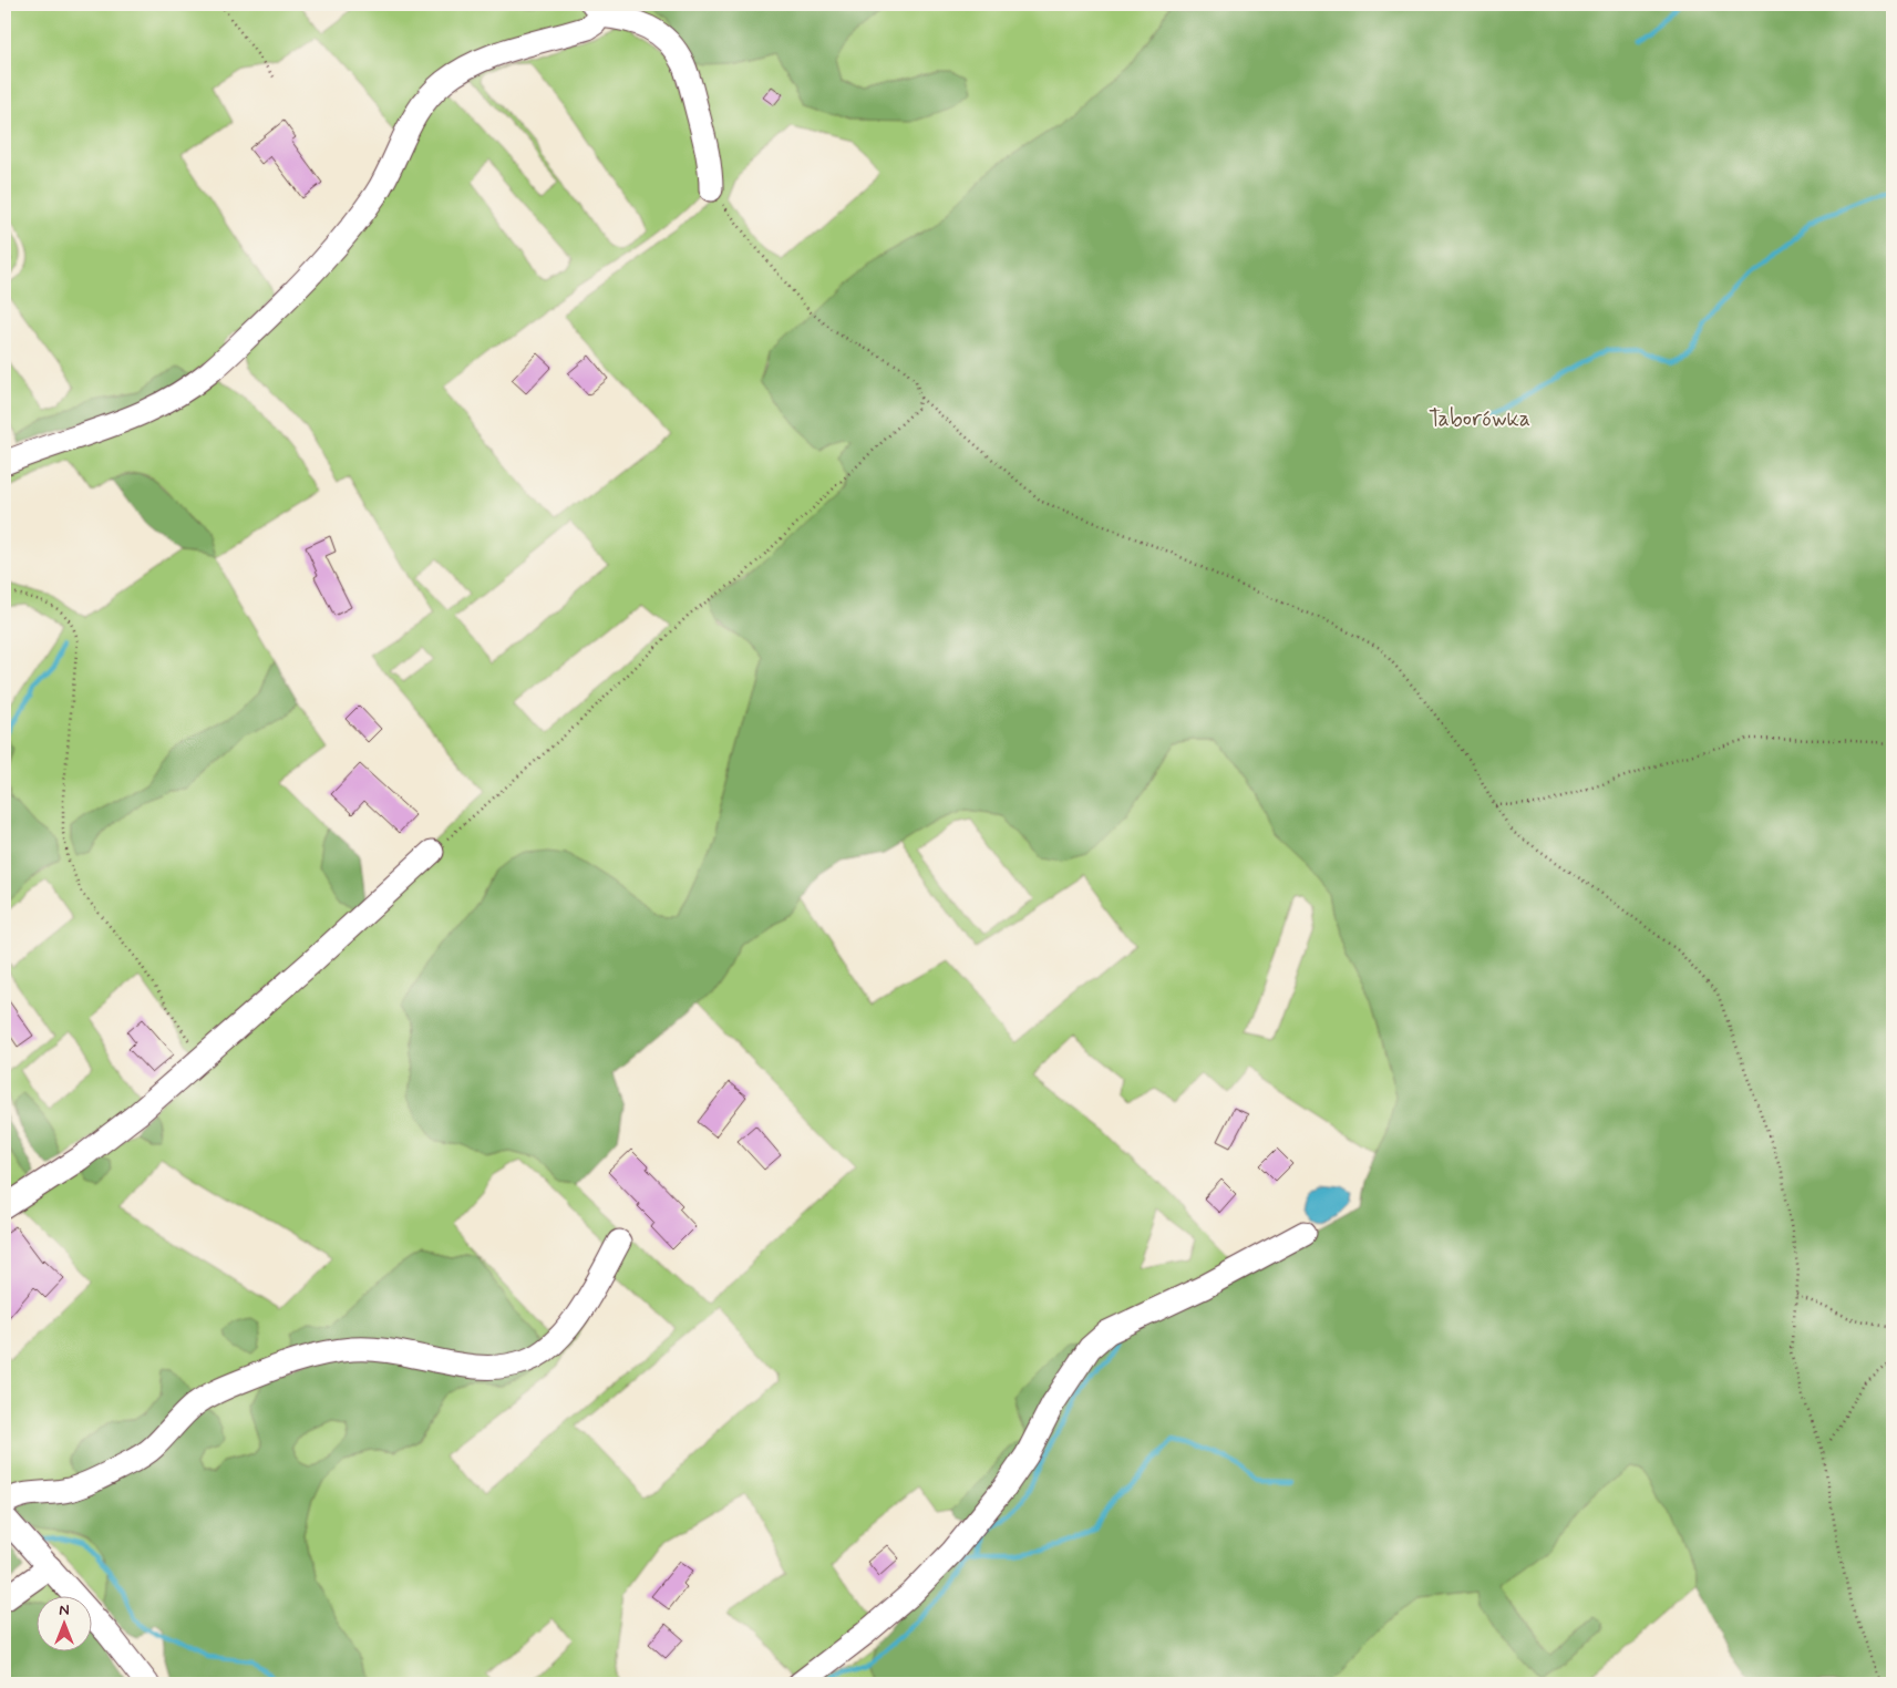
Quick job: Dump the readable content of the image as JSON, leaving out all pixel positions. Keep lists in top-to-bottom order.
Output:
{
  "parks": ["Taborówka"],
  "north": "top"
}
